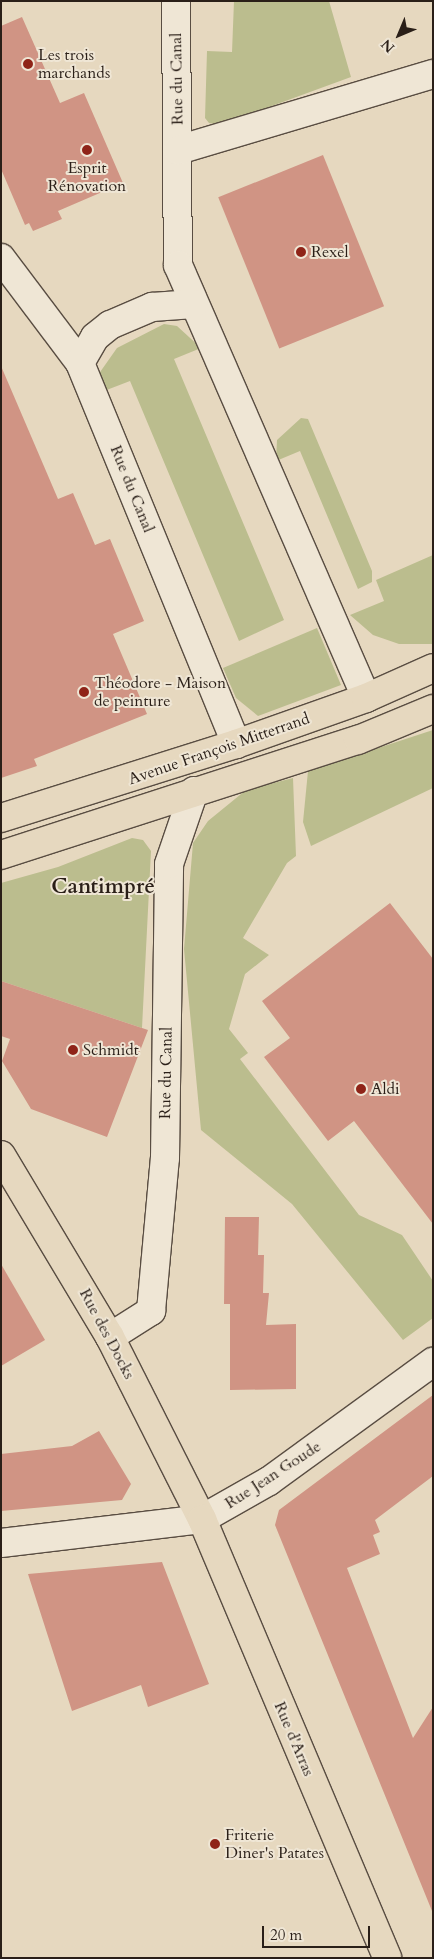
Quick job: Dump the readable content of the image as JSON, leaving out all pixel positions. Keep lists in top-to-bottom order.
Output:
{
  "streets": {
    "main road": ["Avenue François Mitterrand", "Rue des Docks", "Rue d'Arras"],
    "street": ["Rue du Canal", "Rue Jean Goude"]
  },
  "crossings": [
    ["Rue du Canal", "Avenue François Mitterrand"],
    ["Rue du Canal", "Rue des Docks"],
    ["Rue des Docks", "Rue Jean Goude"],
    ["Rue des Docks", "Rue d'Arras"],
    ["Rue Jean Goude", "Rue d'Arras"]
  ],
  "districts": ["Cantimpré"],
  "places": [
    "Les trois marchands",
    "Esprit Rénovation",
    "Rexel",
    "Théodore - Maison de peinture",
    "Schmidt",
    "Aldi",
    "Friterie Diner's Patates"
  ],
  "scale_bar": "20 m",
  "north": "bottom left"
}
